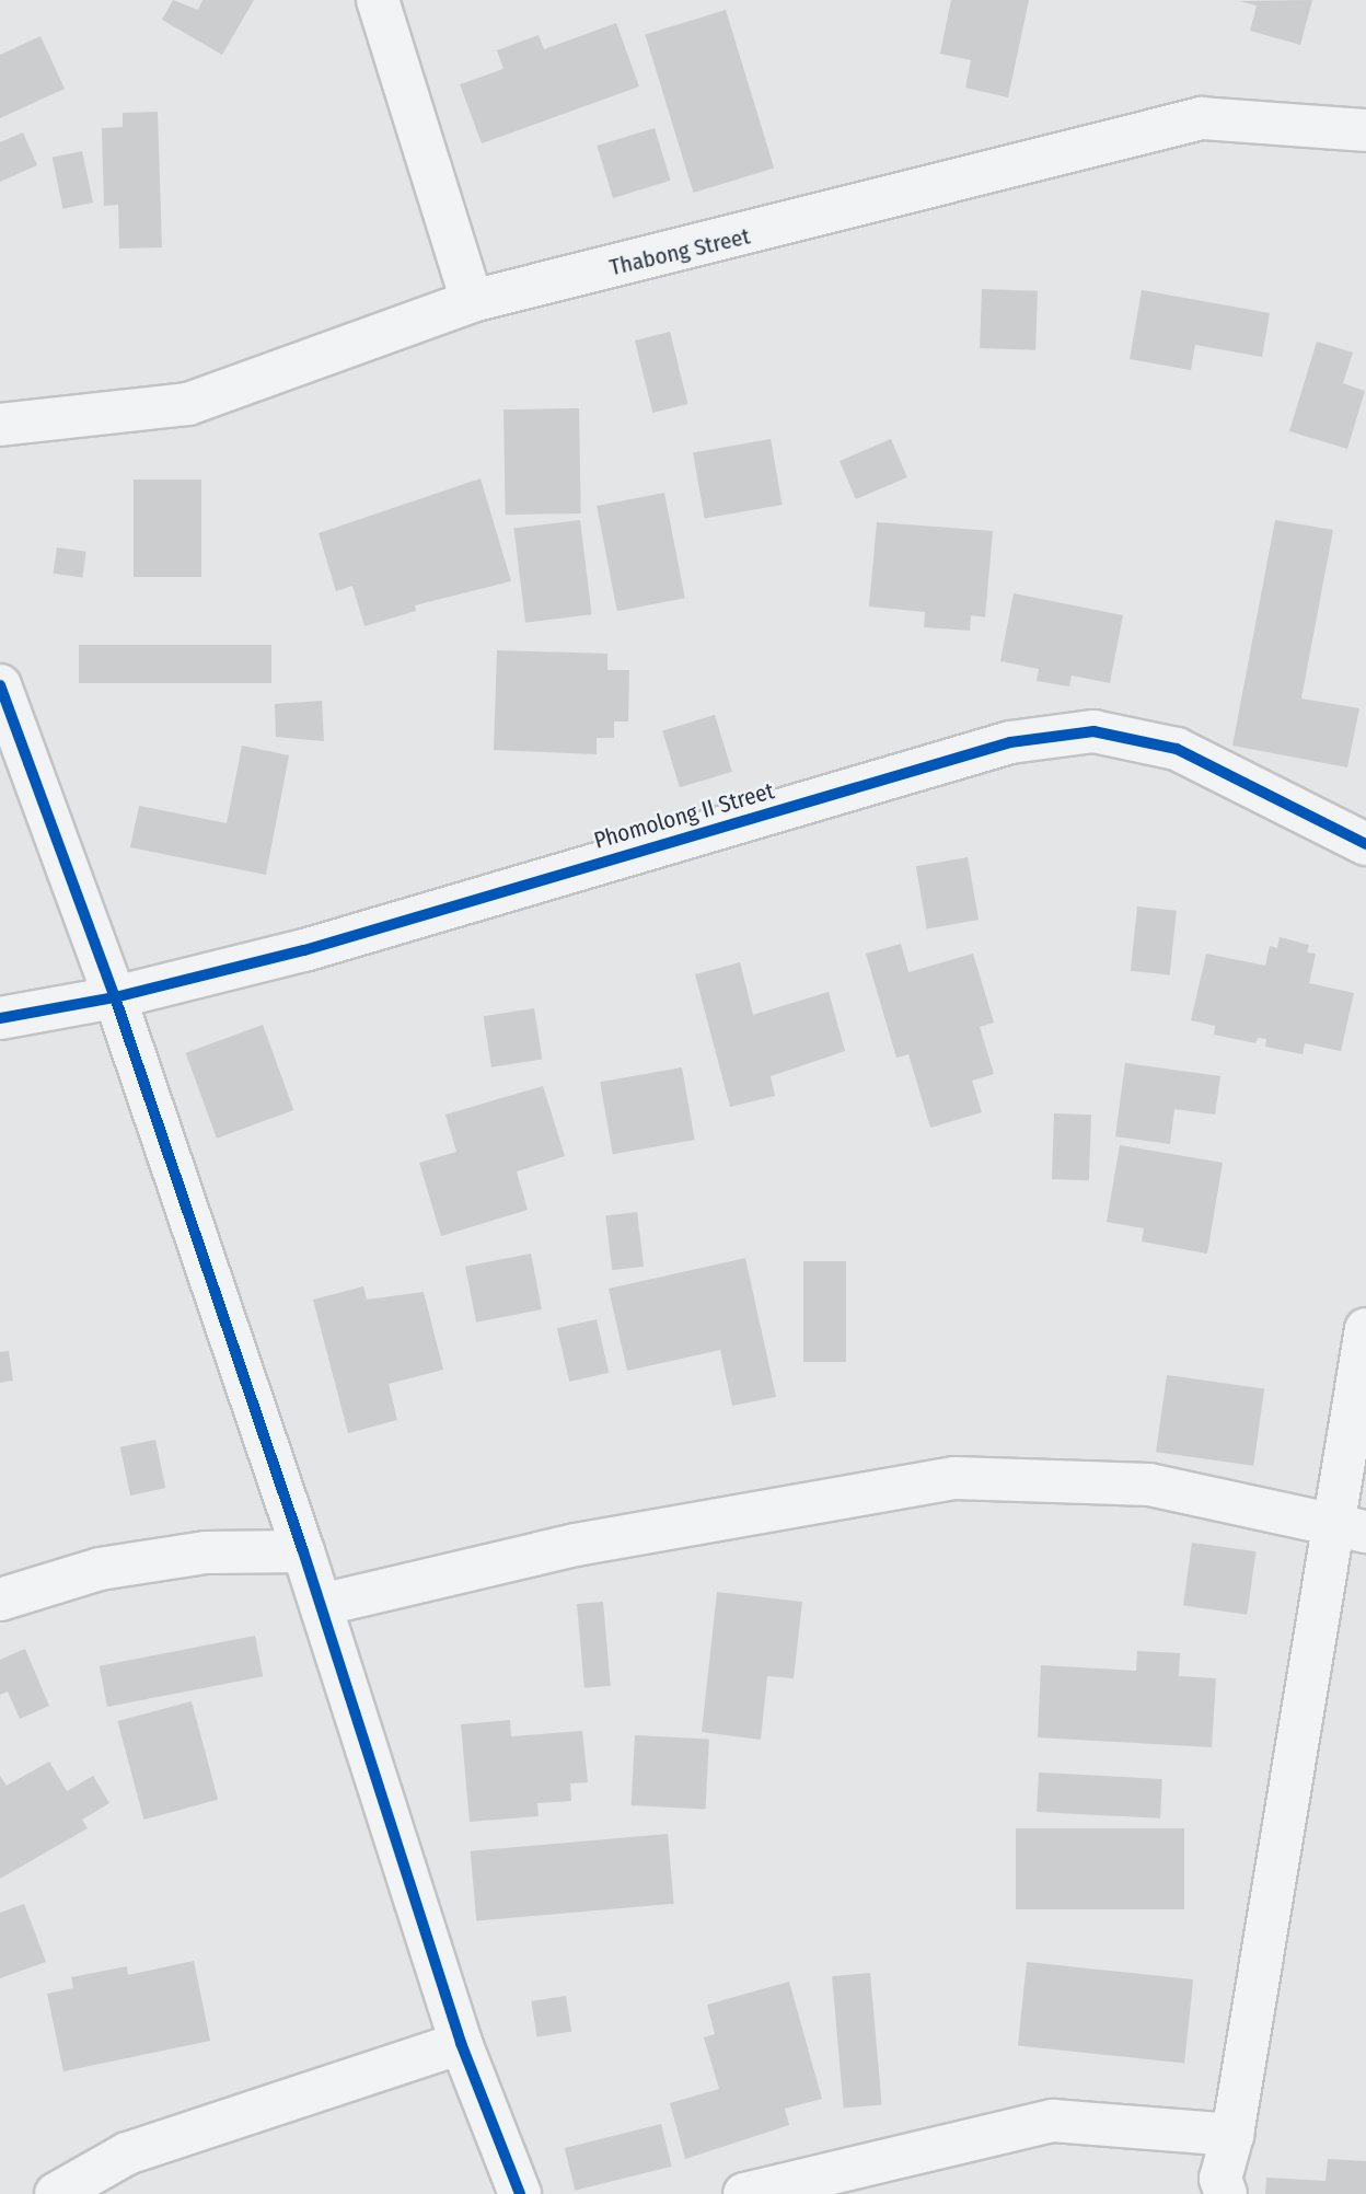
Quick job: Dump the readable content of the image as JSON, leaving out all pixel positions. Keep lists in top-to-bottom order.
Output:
{
  "streets": {
    "street": ["Thabong Street", "Phomolong II Street"]
  }
}
